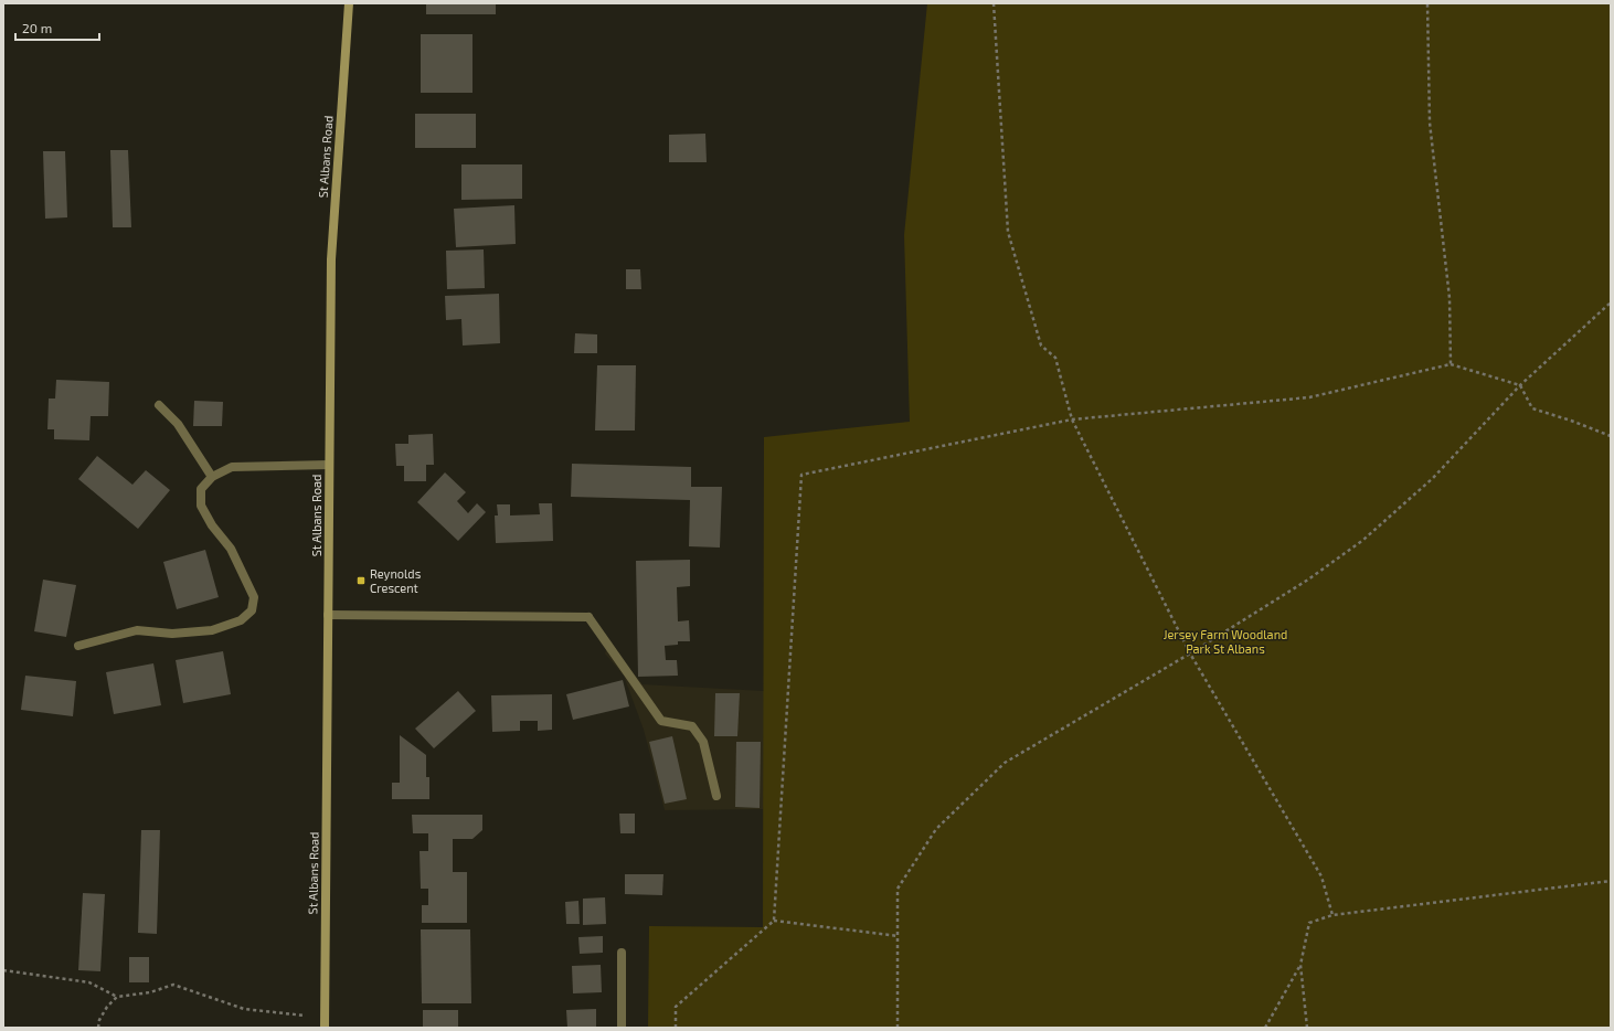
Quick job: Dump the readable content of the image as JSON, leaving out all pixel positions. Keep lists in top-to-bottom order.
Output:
{
  "streets": {
    "main road": ["St Albans Road"]
  },
  "parks": ["Jersey Farm Woodland Park St Albans"],
  "places": {
    "transit": ["Reynolds Crescent"]
  },
  "scale_bar": "20 m"
}
